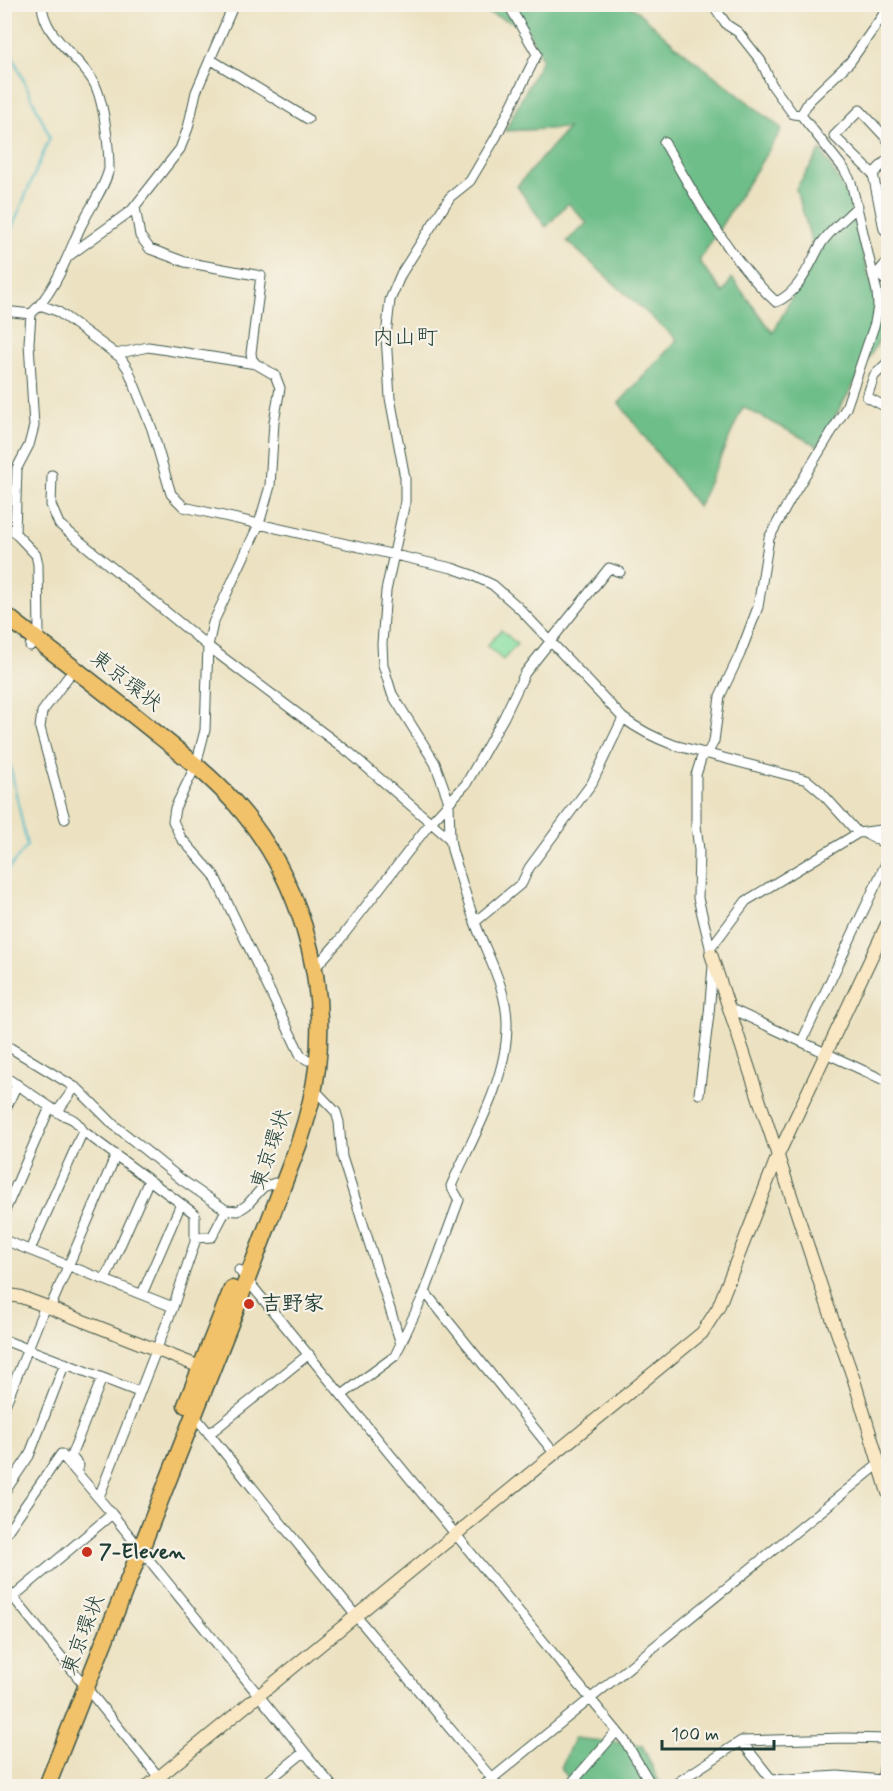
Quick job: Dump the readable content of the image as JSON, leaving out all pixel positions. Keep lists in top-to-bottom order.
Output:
{
  "streets": {
    "highway": ["東京環状"]
  },
  "districts": ["内山町"],
  "places": ["吉野家", "7-Eleven"],
  "scale_bar": "100 m"
}
